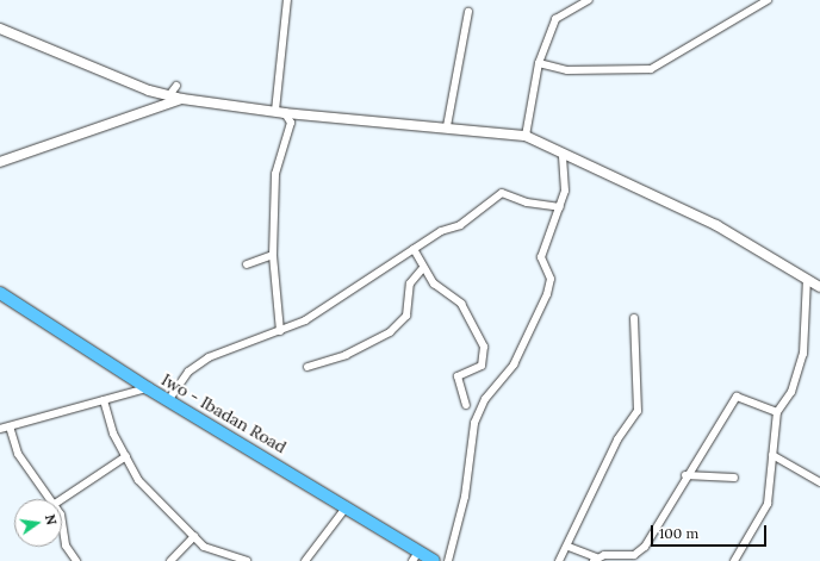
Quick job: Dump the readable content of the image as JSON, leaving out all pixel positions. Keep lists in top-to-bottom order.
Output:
{
  "streets": {
    "main road": ["Iwo - Ibadan Road"]
  },
  "scale_bar": "100 m",
  "north": "right"
}
